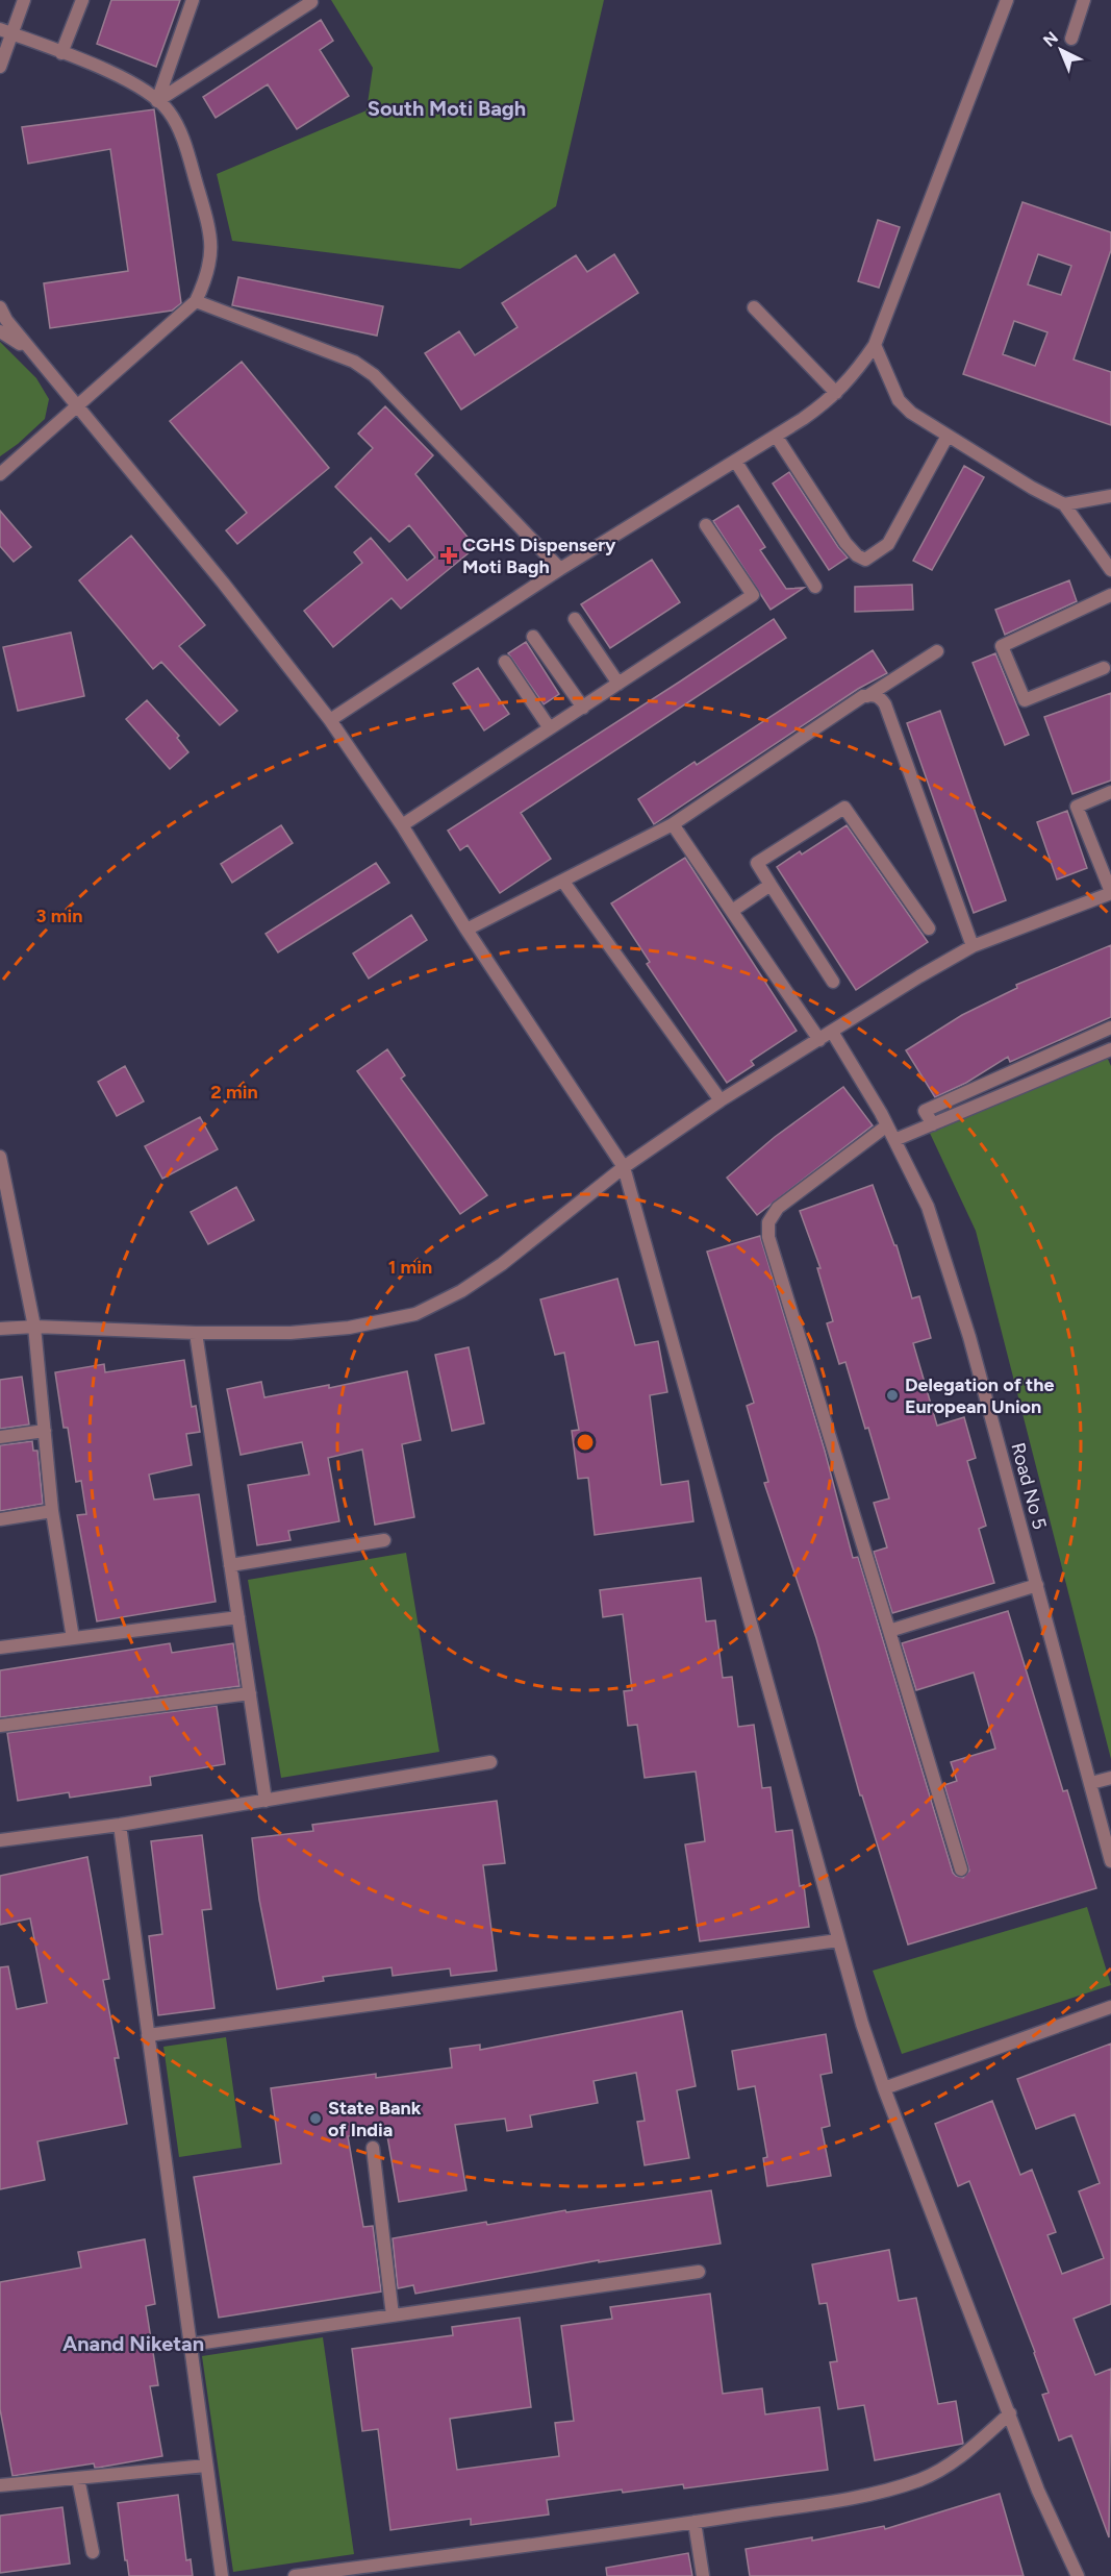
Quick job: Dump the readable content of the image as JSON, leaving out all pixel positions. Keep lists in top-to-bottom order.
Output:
{
  "streets": {
    "street": ["Road No 5"]
  },
  "districts": ["South Moti Bagh", "Anand Niketan"],
  "places": {
    "health": ["CGHS Dispensery Moti Bagh"],
    "other": ["Delegation of the European Union", "State Bank of India"]
  },
  "north": "top left",
  "rings": ["3 min", "2 min", "1 min"]
}
